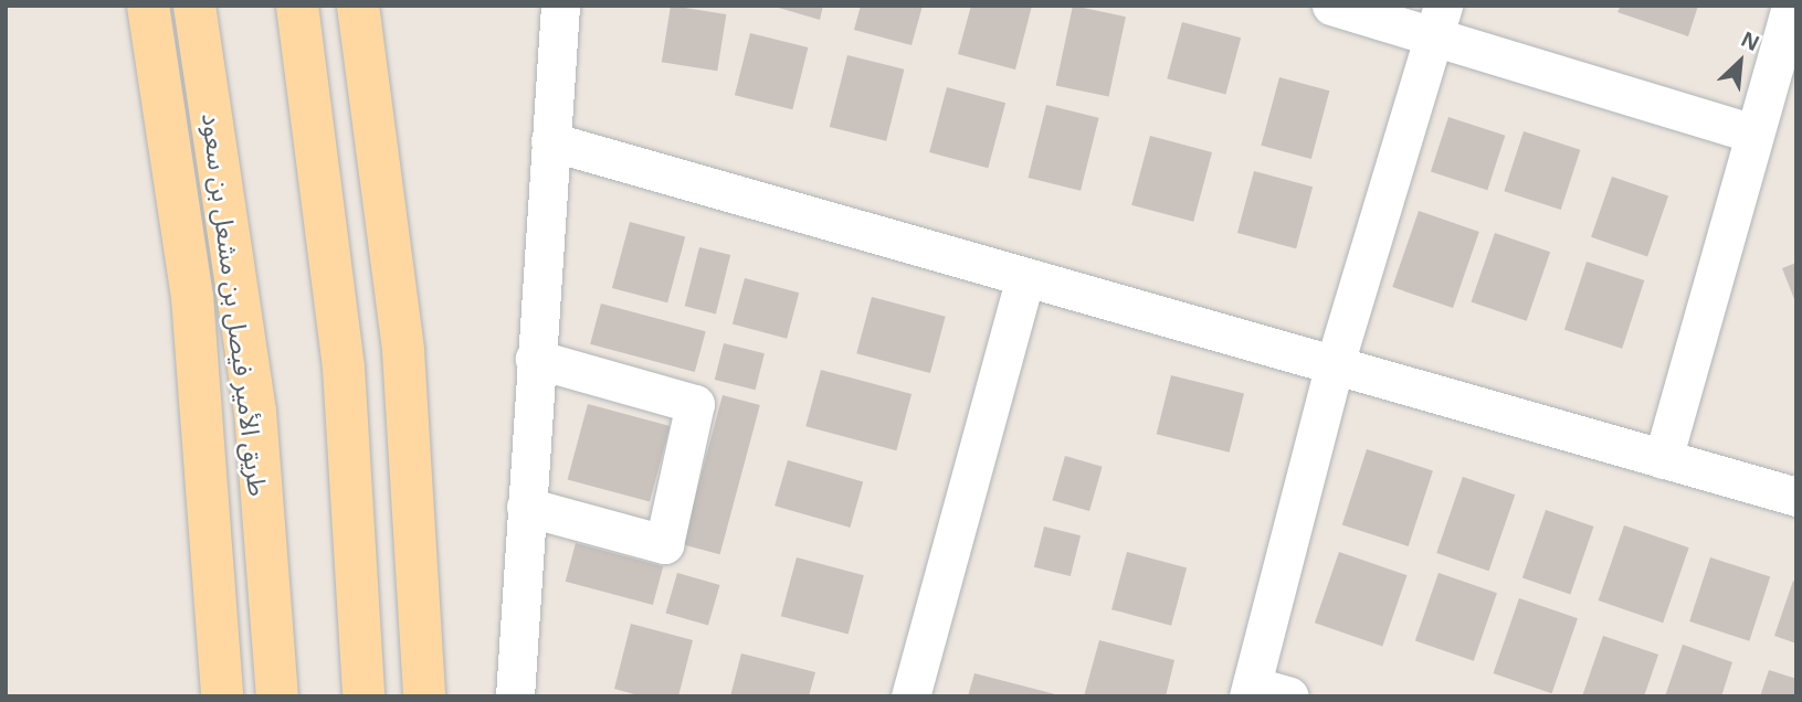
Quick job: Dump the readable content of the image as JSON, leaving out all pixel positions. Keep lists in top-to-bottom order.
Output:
{
  "streets": {
    "main road": ["طريق الأمير فيصل بن مشعل بن سعود"]
  },
  "north": "top right"
}
